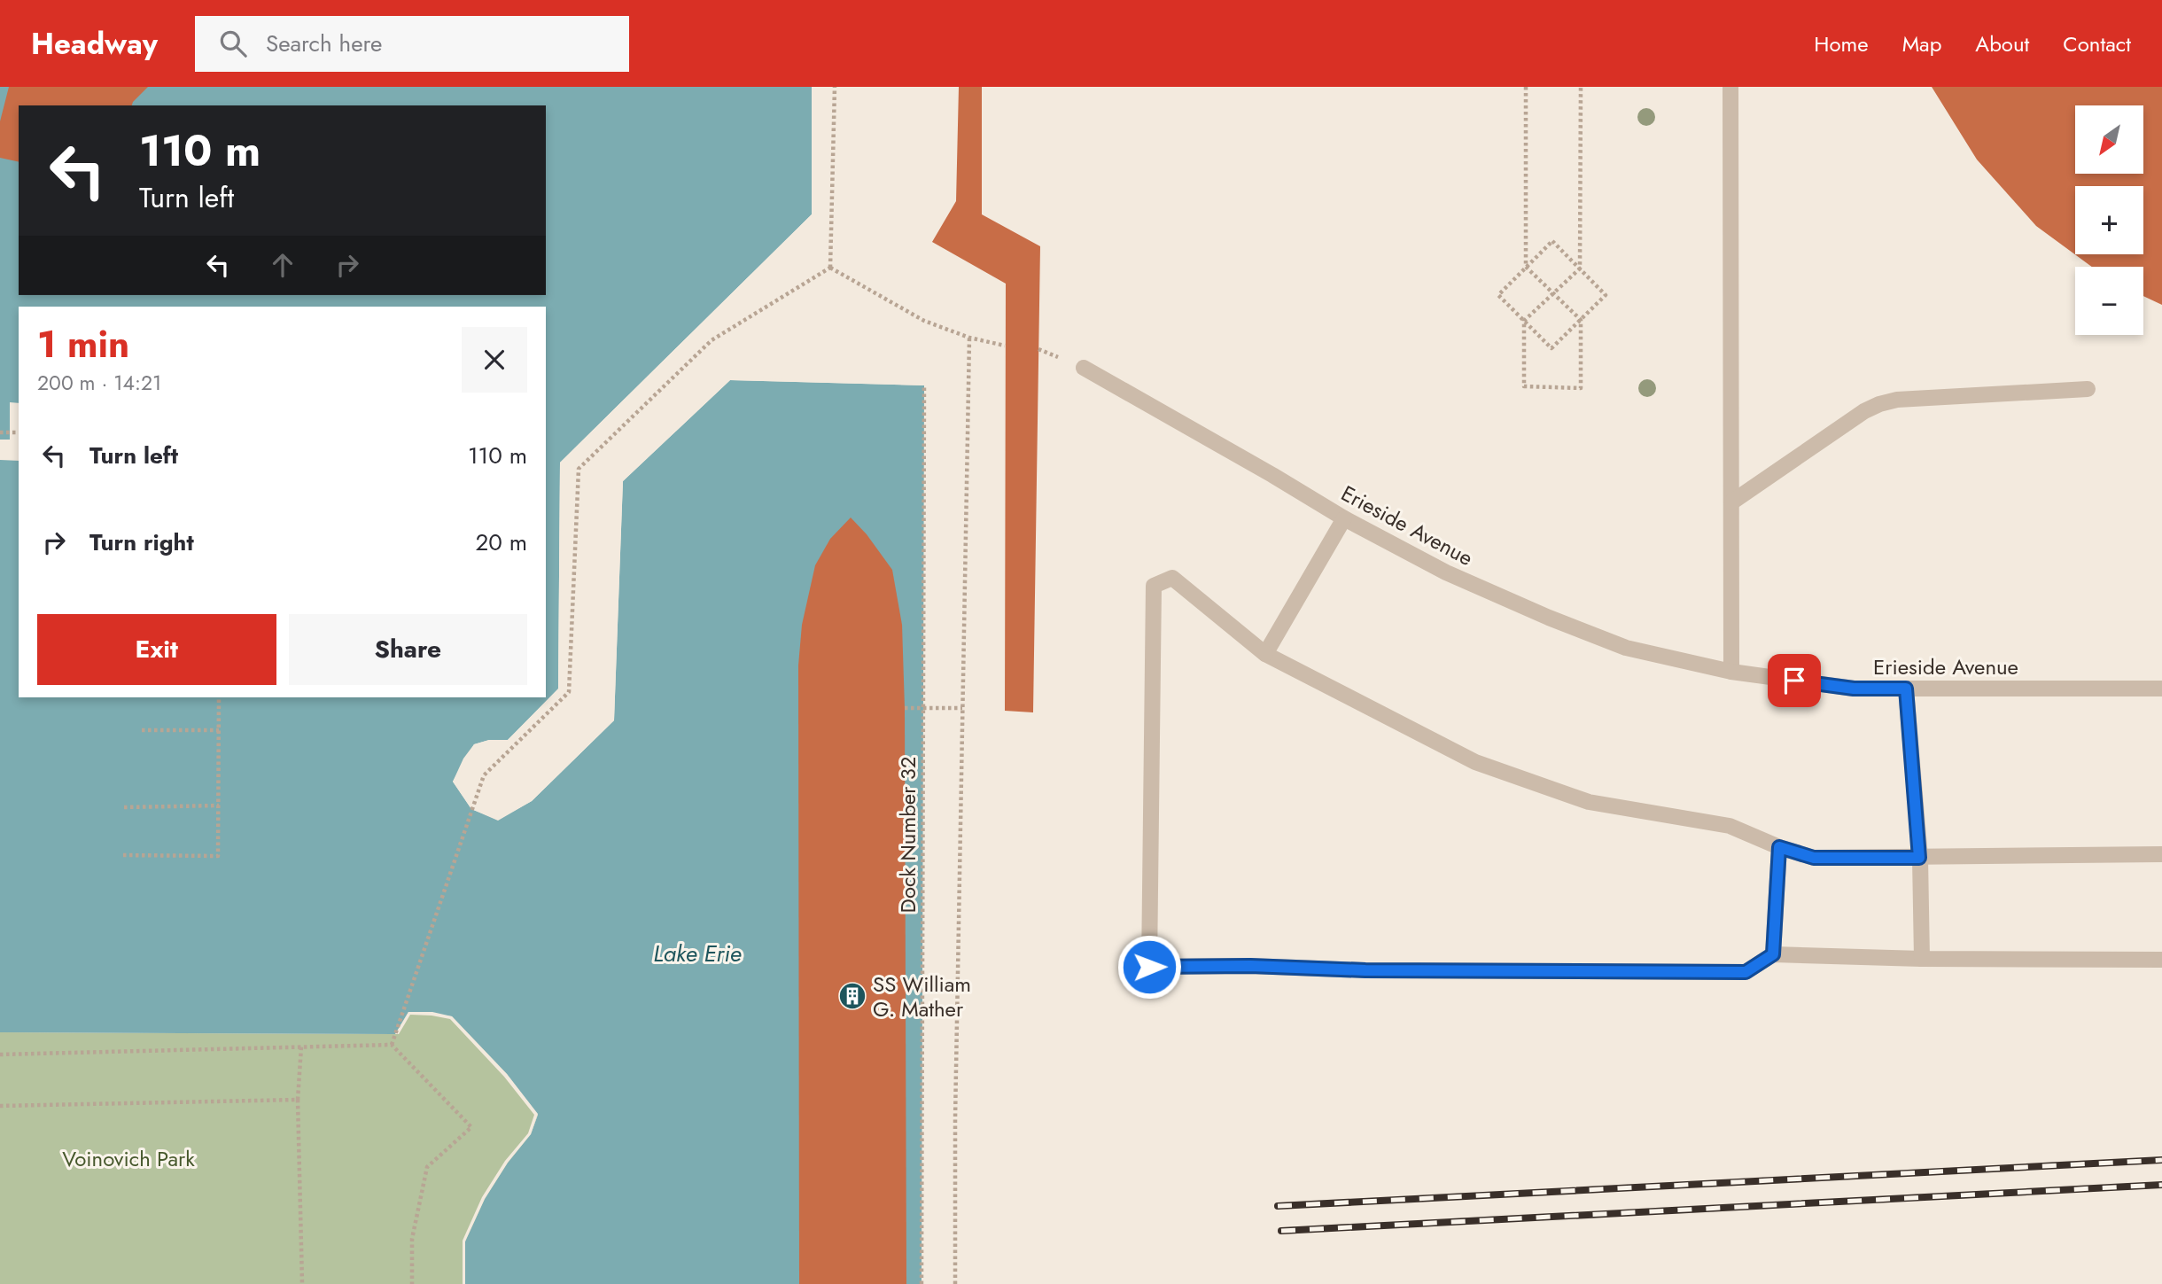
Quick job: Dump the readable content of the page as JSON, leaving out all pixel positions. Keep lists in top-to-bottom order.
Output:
{
  "streets": {
    "street": ["Erieside Avenue"],
    "path": ["Dock Number 32"]
  },
  "water": ["Lake Erie"],
  "parks": ["Voinovich Park"],
  "places": {
    "building": ["SS William G. Mather"]
  },
  "north": "bottom left",
  "page": {
    "header": "Headway",
    "search": "Search here",
    "nav": [
      "Home",
      "Map",
      "About",
      "Contact"
    ],
    "map_buttons": ["+", "−"],
    "turn": ["110 m", "Turn left"],
    "heading": ["1 min", "200 m · 14:21"],
    "list": [
      {
        "name": "Turn left",
        "value": "110 m"
      },
      {
        "name": "Turn right",
        "value": "20 m"
      }
    ],
    "buttons": ["Exit", "Share"]
  }
}
